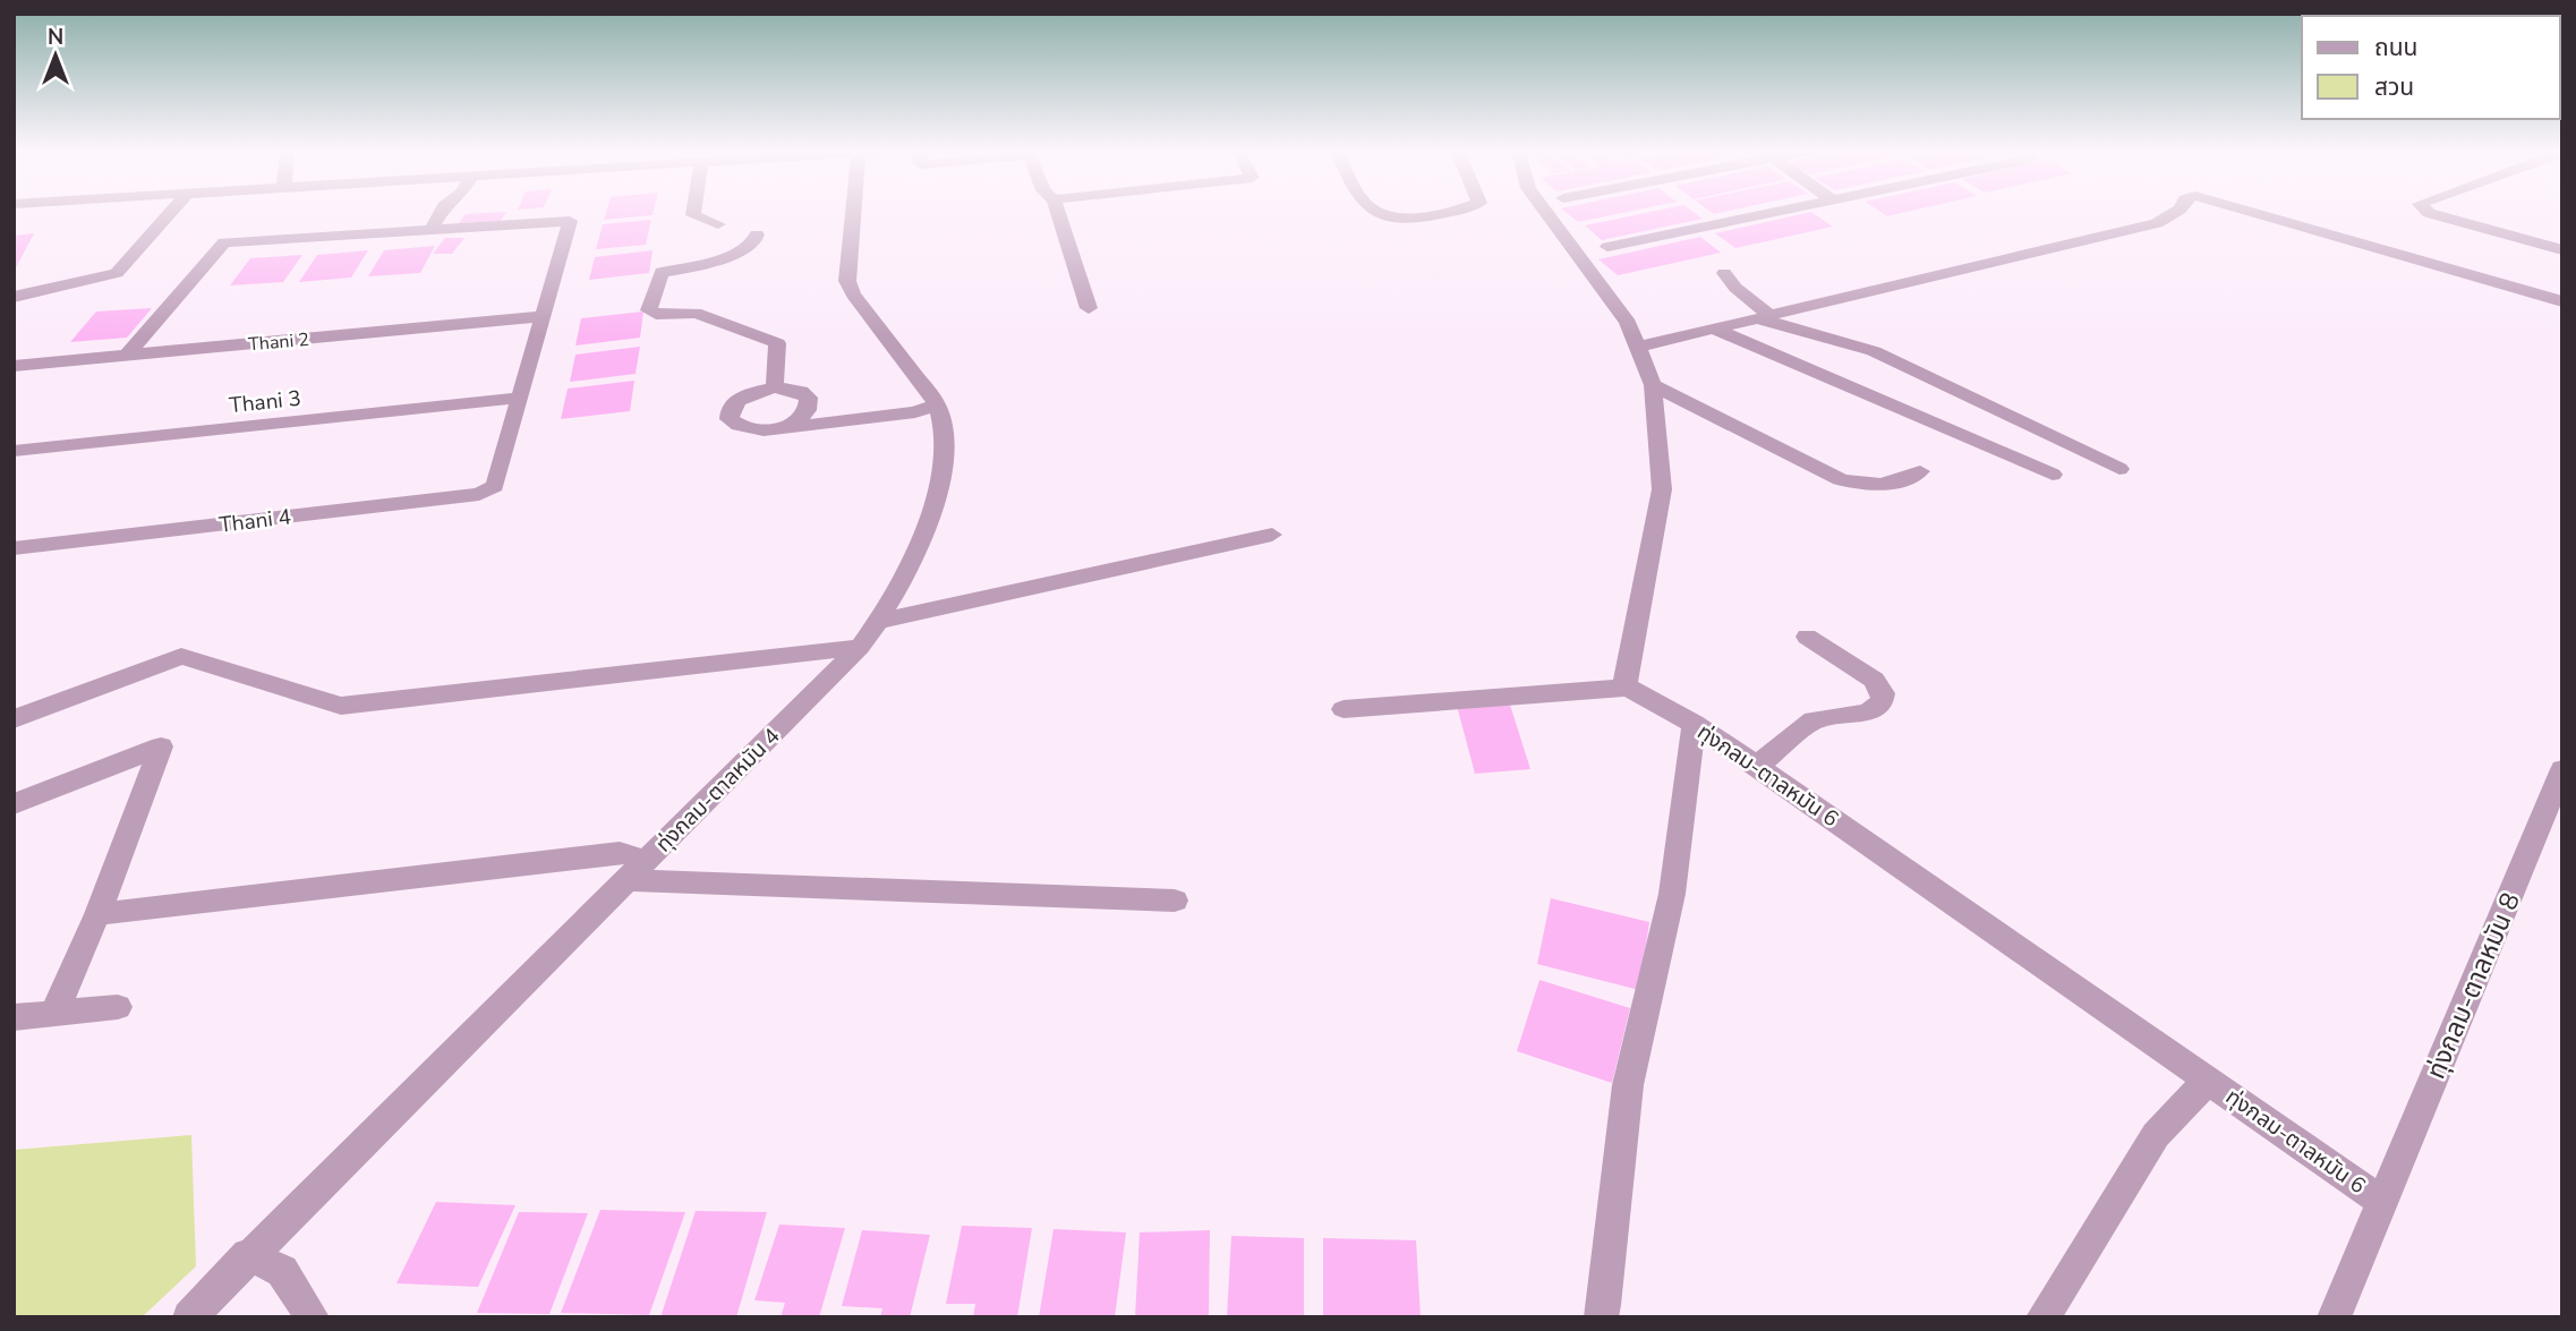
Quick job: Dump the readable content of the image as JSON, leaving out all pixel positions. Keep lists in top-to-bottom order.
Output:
{
  "streets": {
    "street": [
      "Thani 2",
      "Thani 3",
      "Thani 4",
      "ทุ่งกลม-ตาลหมัน 6",
      "ทุ่งกลม-ตาลหมัน 4",
      "ทุ่งกลม-ตาลหมัน 8"
    ]
  },
  "crossings": [
    ["Thani 3", "Thani 4"],
    ["ทุ่งกลม-ตาลหมัน 6", "ทุ่งกลม-ตาลหมัน 8"]
  ],
  "legend": ["ถนน", "สวน"],
  "north": "top"
}
